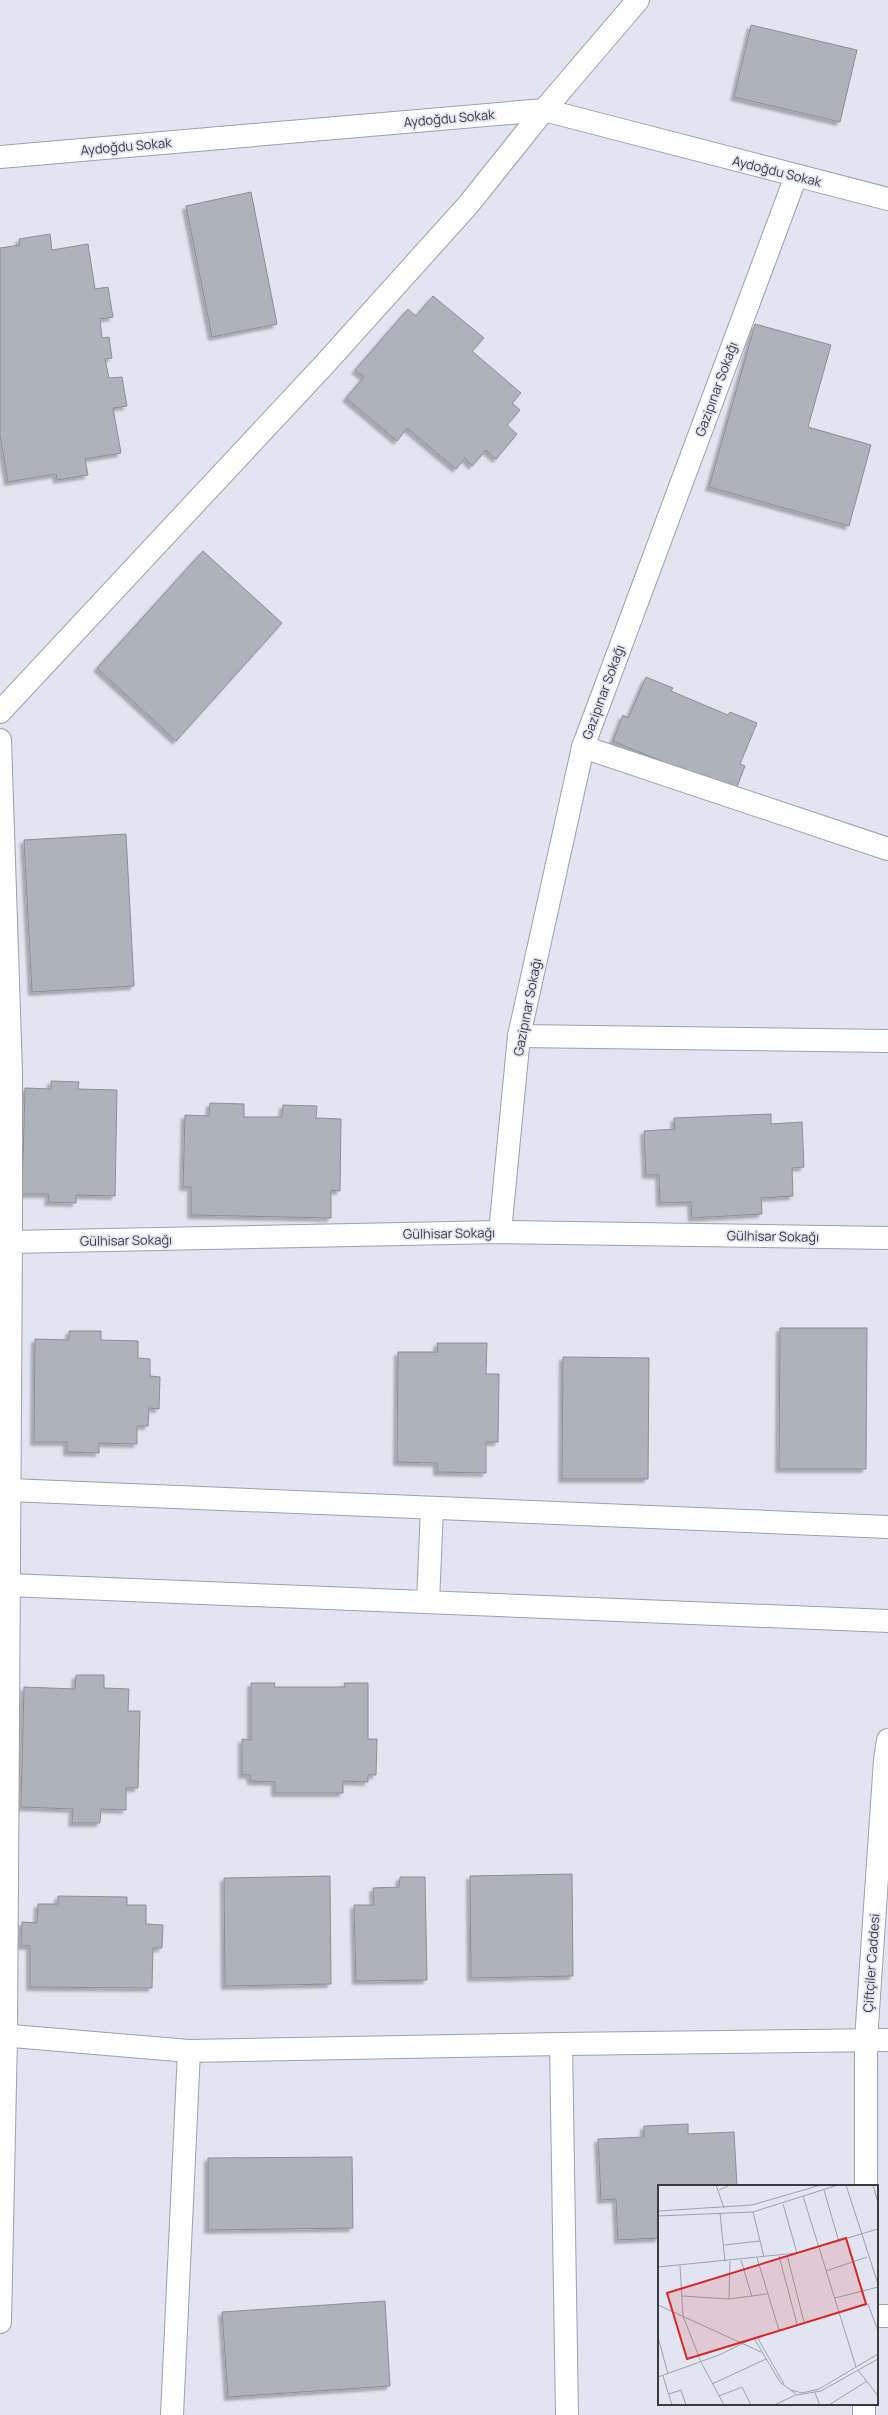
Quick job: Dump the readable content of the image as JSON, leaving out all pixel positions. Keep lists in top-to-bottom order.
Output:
{
  "streets": {
    "street": [
      "Aydoğdu Sokak",
      "Gazipınar Sokağı",
      "Gülhisar Sokağı",
      "Çiftçiler Caddesi"
    ]
  },
  "crossings": [
    ["Aydoğdu Sokak", "Gazipınar Sokağı"],
    ["Gazipınar Sokağı", "Gülhisar Sokağı"]
  ]
}
